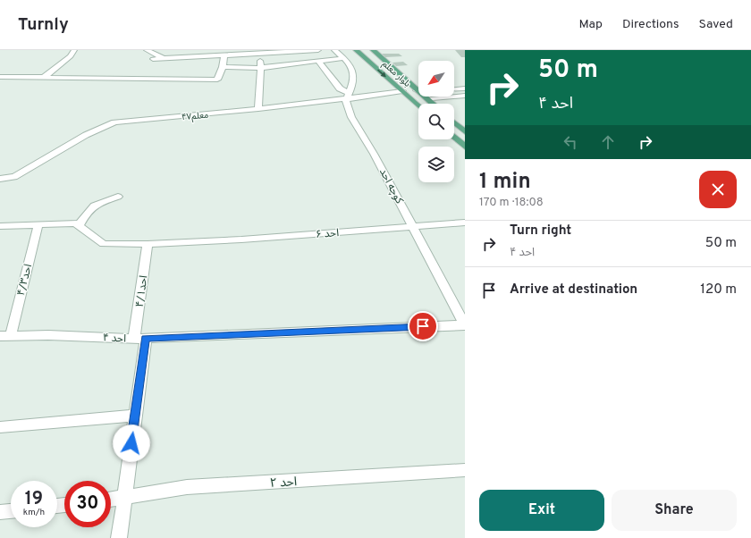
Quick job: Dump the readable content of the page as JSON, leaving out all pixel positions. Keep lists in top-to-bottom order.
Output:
{
  "streets": {
    "main road": ["بلوار معلم"],
    "street": [
      "معلم۴۷",
      "کوچه احد",
      "احد ۶",
      "احد۴/۳",
      "احد۴/۱",
      "احد ۴",
      "احد ۲"
    ]
  },
  "crossings": [
    ["بلوار معلم", "معلم۴۷"],
    ["معلم۴۷", "کوچه احد"],
    ["کوچه احد", "احد ۶"],
    ["کوچه احد", "احد ۴"],
    ["احد ۶", "احد۴/۱"],
    ["احد۴/۳", "احد ۴"],
    ["احد۴/۱", "احد ۴"],
    ["احد۴/۱", "احد ۲"]
  ],
  "north": "bottom left",
  "page": {
    "header": "Turnly",
    "nav": ["Map", "Directions", "Saved"],
    "turn": ["50 m", "احد ۴"],
    "heading": ["1 min", "170 m · 18:08"],
    "list": [
      {
        "name": "Turn right",
        "note": "احد ۴",
        "value": "50 m"
      },
      {
        "name": "Arrive at destination",
        "value": "120 m"
      }
    ],
    "speed": "19 km/h",
    "limit": "30",
    "buttons": ["Exit", "Share"]
  }
}
